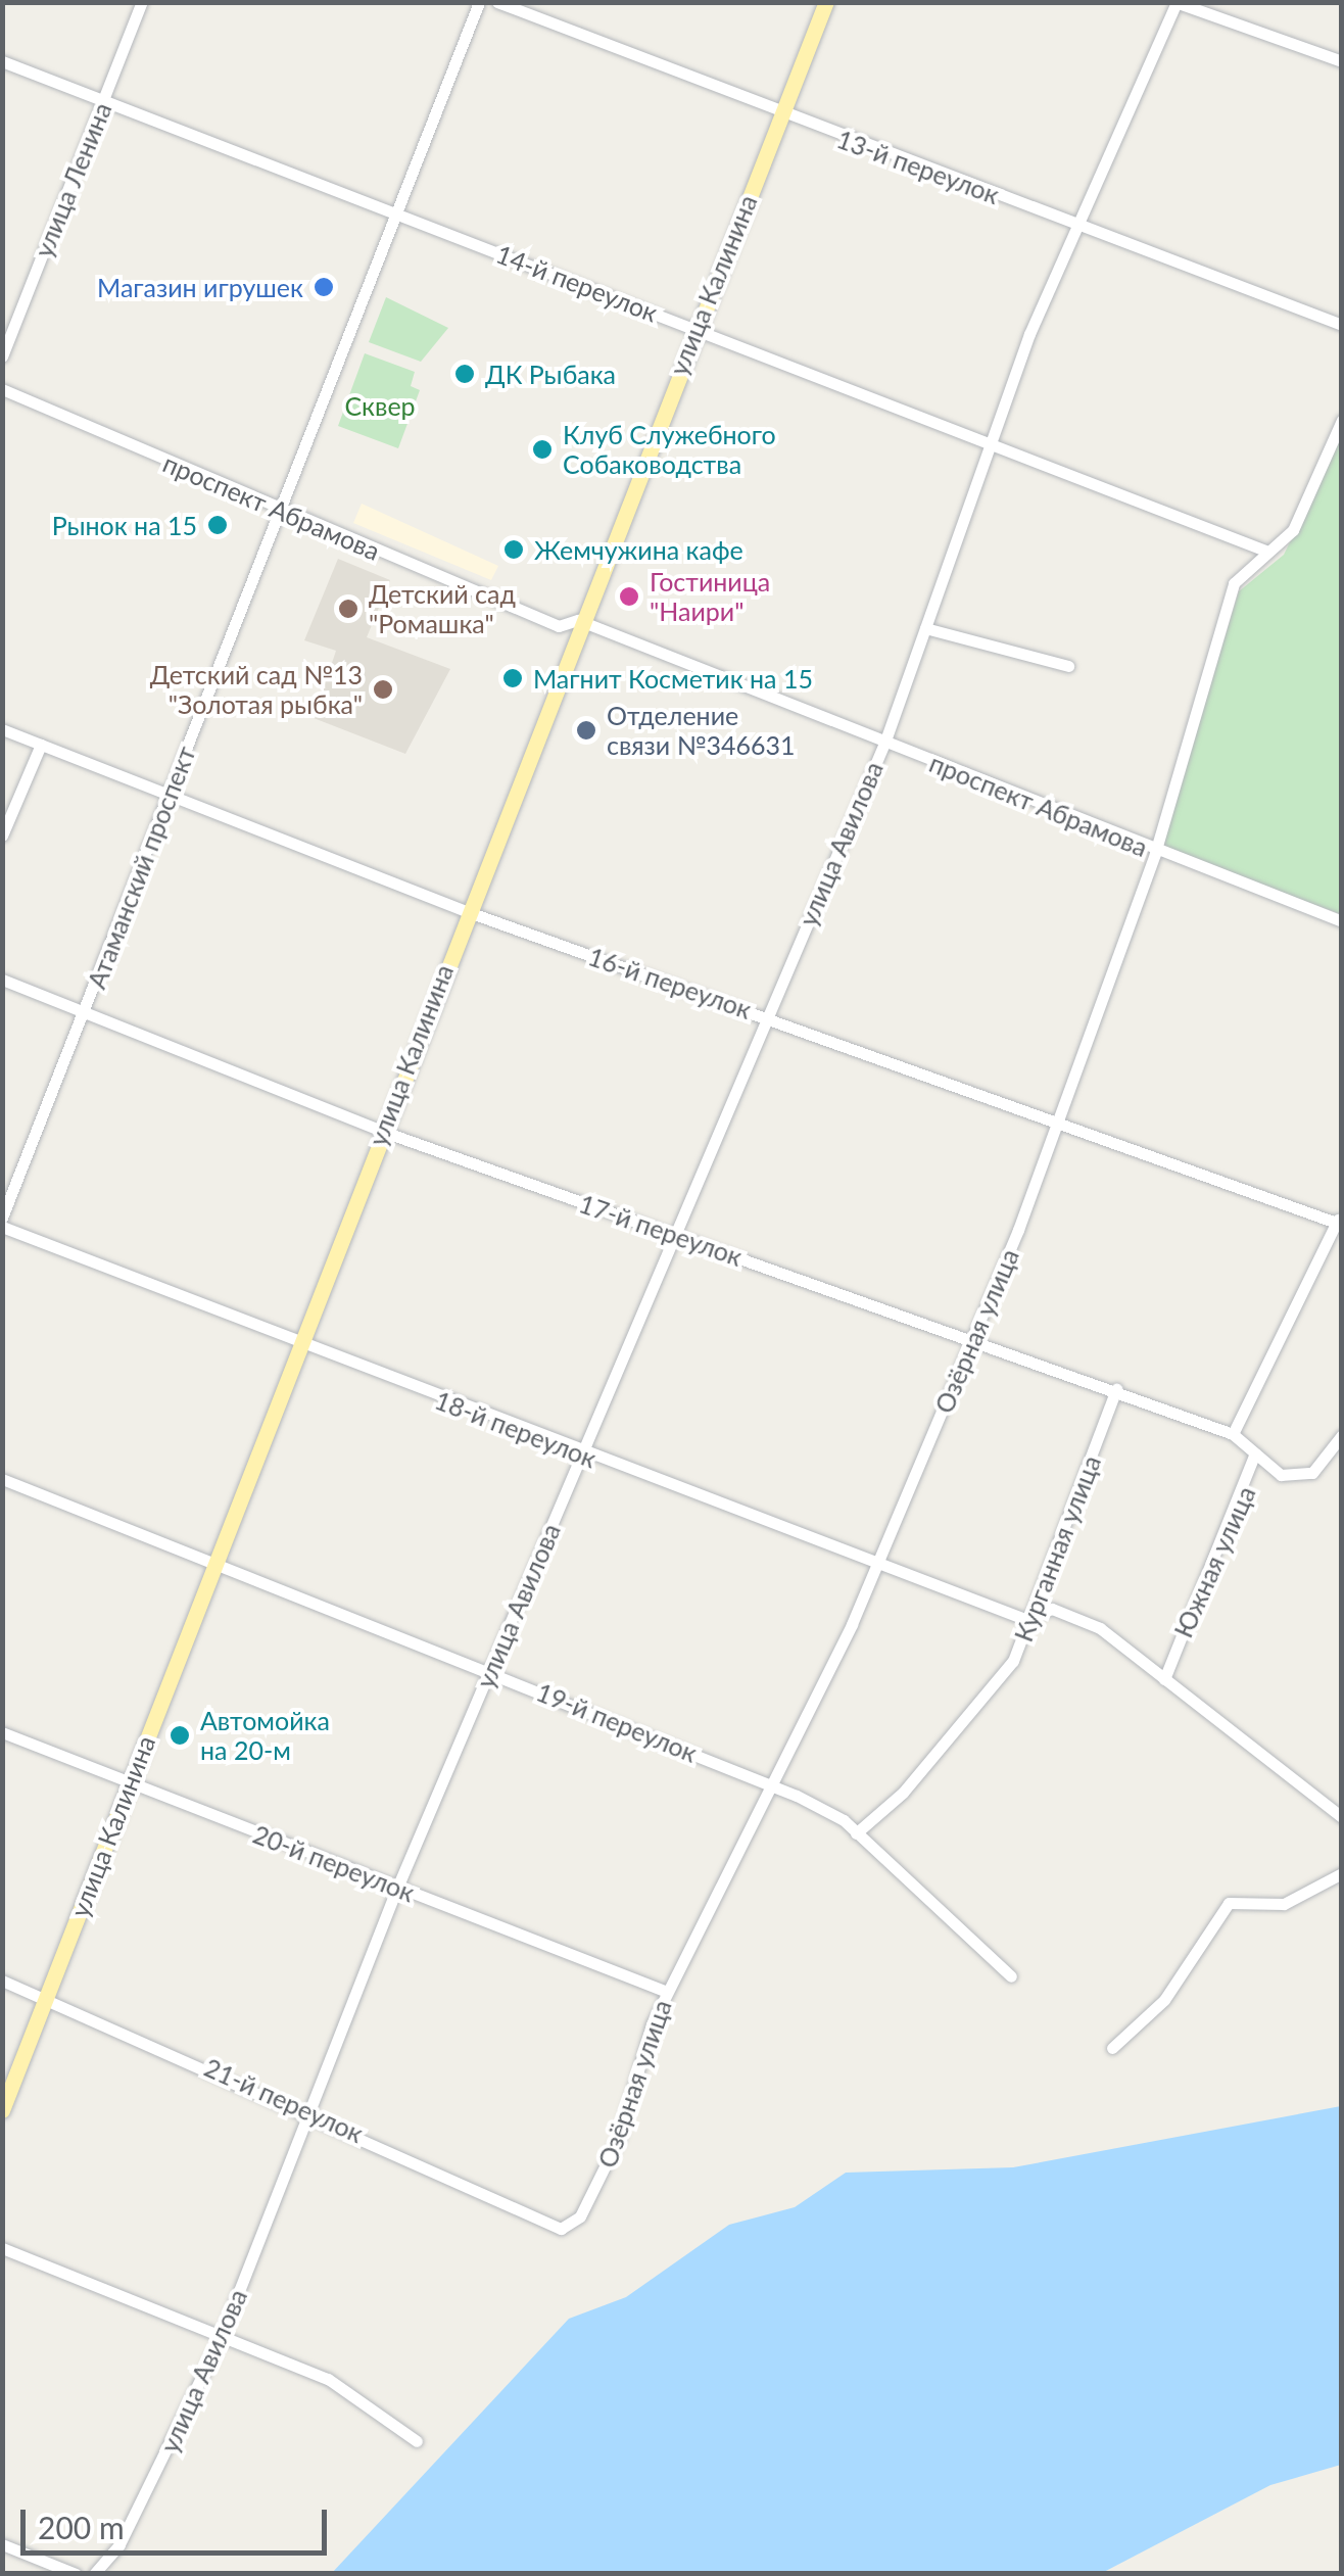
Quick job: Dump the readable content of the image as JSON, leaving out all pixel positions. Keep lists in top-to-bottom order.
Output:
{
  "streets": {
    "main road": ["улица Калинина"],
    "street": [
      "13-й переулок",
      "улица Ленина",
      "14-й переулок",
      "проспект Абрамова",
      "улица Авилова",
      "Атаманский проспект",
      "16-й переулок",
      "17-й переулок",
      "Озёрная улица",
      "18-й переулок",
      "Курганная улица",
      "Южная улица",
      "19-й переулок",
      "20-й переулок",
      "21-й переулок"
    ]
  },
  "crossings": [
    ["13-й переулок", "улица Калинина"],
    ["13-й переулок", "улица Авилова"],
    ["улица Ленина", "14-й переулок"],
    ["14-й переулок", "улица Калинина"],
    ["14-й переулок", "улица Авилова"],
    ["14-й переулок", "Атаманский проспект"],
    ["14-й переулок", "Озёрная улица"],
    ["улица Калинина", "проспект Абрамова"],
    ["улица Калинина", "16-й переулок"],
    ["улица Калинина", "17-й переулок"],
    ["улица Калинина", "18-й переулок"],
    ["улица Калинина", "19-й переулок"],
    ["улица Калинина", "20-й переулок"],
    ["улица Калинина", "21-й переулок"],
    ["проспект Абрамова", "улица Авилова"],
    ["проспект Абрамова", "Атаманский проспект"],
    ["проспект Абрамова", "Озёрная улица"],
    ["улица Авилова", "16-й переулок"],
    ["улица Авилова", "17-й переулок"],
    ["улица Авилова", "18-й переулок"],
    ["улица Авилова", "19-й переулок"],
    ["улица Авилова", "20-й переулок"],
    ["улица Авилова", "21-й переулок"],
    ["Атаманский проспект", "16-й переулок"],
    ["Атаманский проспект", "17-й переулок"],
    ["16-й переулок", "Озёрная улица"],
    ["17-й переулок", "Озёрная улица"],
    ["17-й переулок", "Курганная улица"],
    ["17-й переулок", "Южная улица"],
    ["Озёрная улица", "18-й переулок"],
    ["Озёрная улица", "19-й переулок"],
    ["Озёрная улица", "20-й переулок"],
    ["Озёрная улица", "21-й переулок"],
    ["18-й переулок", "Курганная улица"],
    ["18-й переулок", "Южная улица"],
    ["Курганная улица", "19-й переулок"]
  ],
  "parks": ["Сквер"],
  "places": [
    "Магазин игрушек",
    "ДК Рыбака",
    "Клуб Служебного Собаководства",
    "Рынок на 15",
    "Жемчужина кафе",
    "Гостиница \"Наири\"",
    "Детский сад \"Ромашка\"",
    "Магнит Косметик на 15",
    "Детский сад №13 \"Золотая рыбка\"",
    "Отделение связи №346631",
    "Автомойка на 20-м"
  ],
  "scale_bar": "200 m"
}
